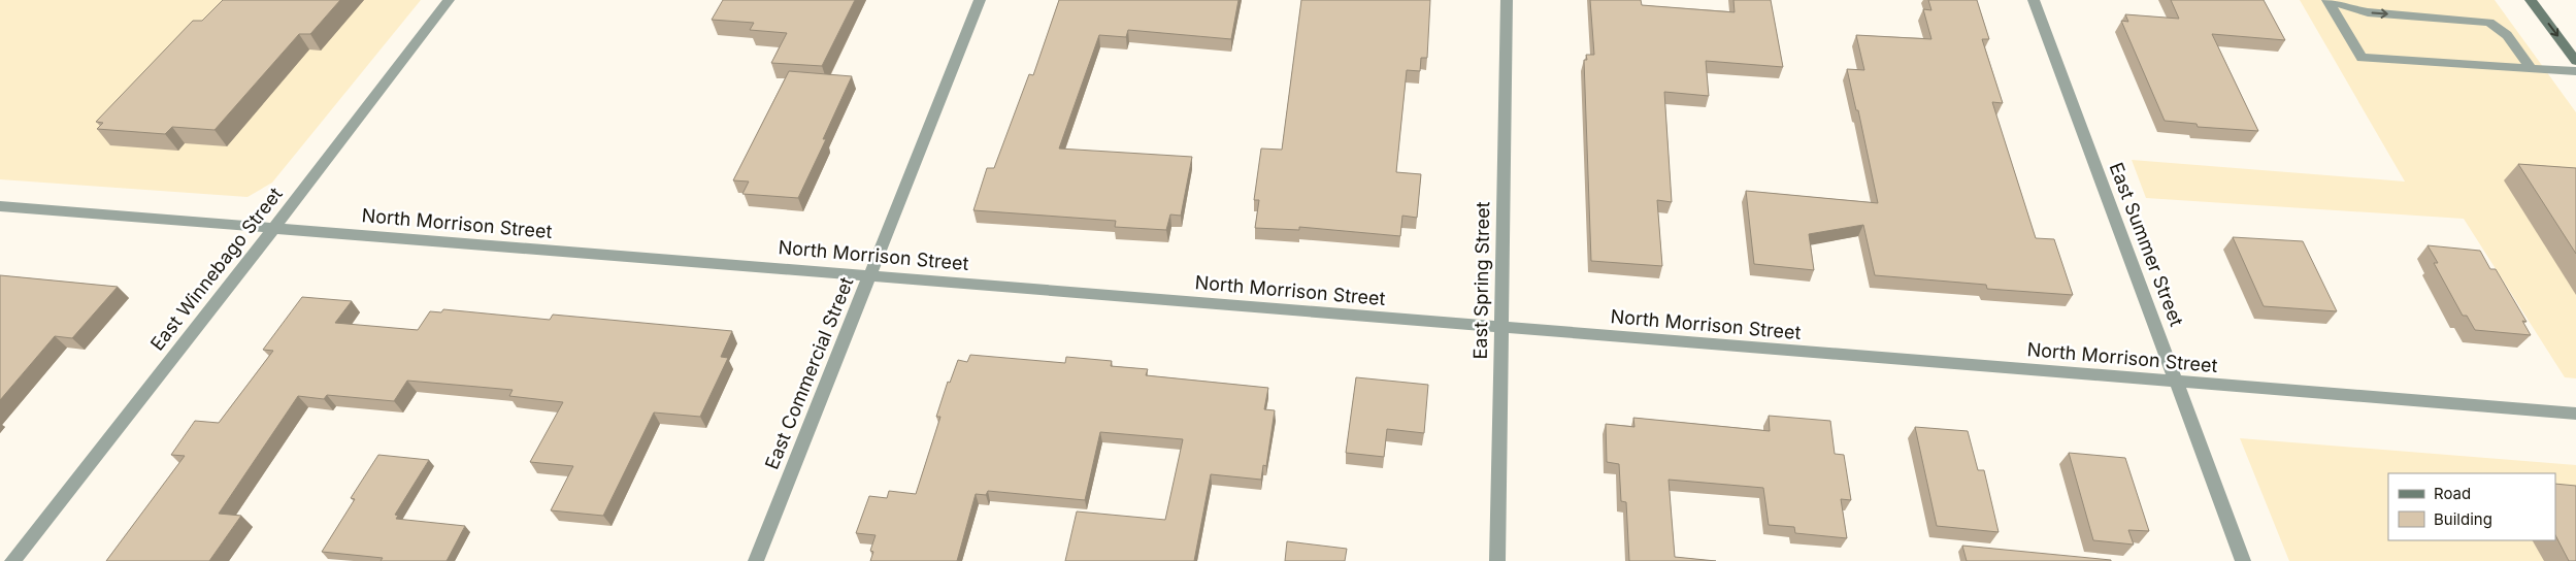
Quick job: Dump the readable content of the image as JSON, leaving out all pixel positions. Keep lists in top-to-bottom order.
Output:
{
  "streets": {
    "street": [
      "North Morrison Street",
      "East Summer Street",
      "East Winnebago Street",
      "East Spring Street",
      "East Commercial Street"
    ]
  },
  "crossings": [
    ["North Morrison Street", "East Summer Street"],
    ["North Morrison Street", "East Winnebago Street"],
    ["North Morrison Street", "East Spring Street"],
    ["North Morrison Street", "East Commercial Street"]
  ],
  "legend": ["Road", "Building"]
}
